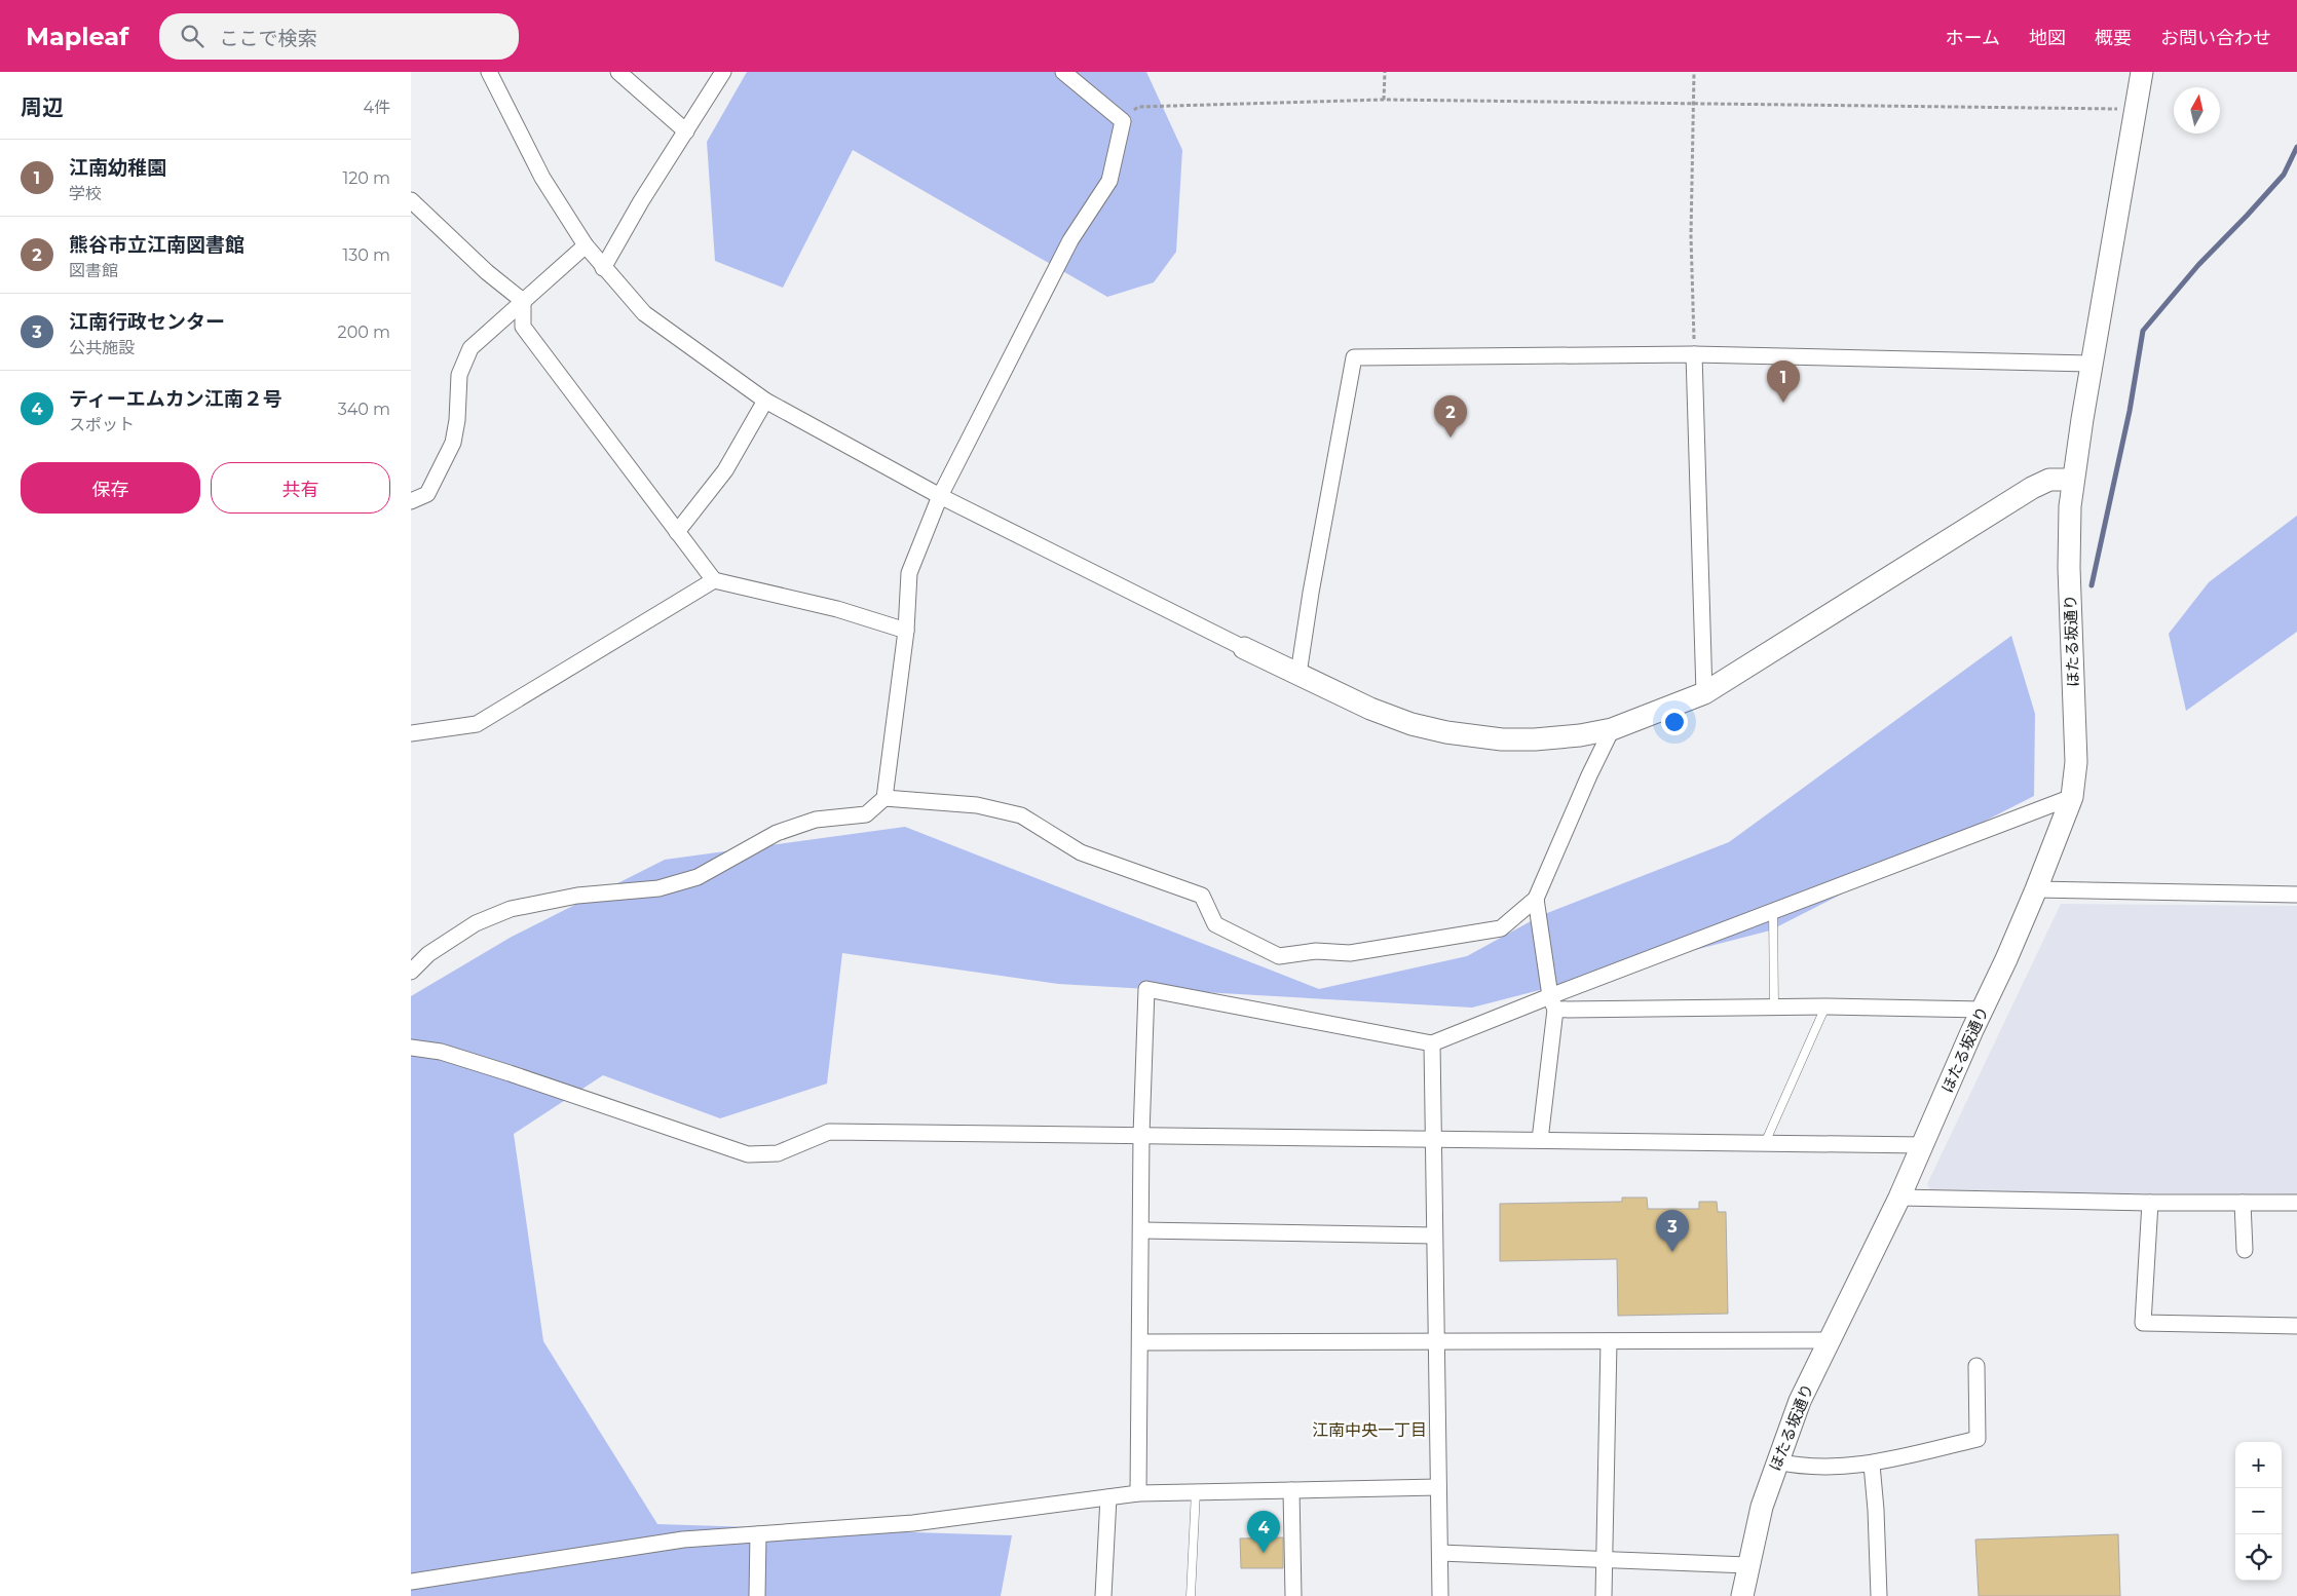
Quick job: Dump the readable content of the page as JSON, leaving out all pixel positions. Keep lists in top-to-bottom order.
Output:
{
  "streets": {
    "street": ["ほたる坂通り"]
  },
  "districts": ["江南中央一丁目"],
  "north": "top",
  "page": {
    "header": "Mapleaf",
    "search": "ここで検索",
    "nav": [
      "ホーム",
      "地図",
      "概要",
      "お問い合わせ"
    ],
    "heading": ["周辺", "4件"],
    "list": [
      {
        "mark": "1",
        "name": "江南幼稚園",
        "note": "学校",
        "value": "120 m"
      },
      {
        "mark": "2",
        "name": "熊谷市立江南図書館",
        "note": "図書館",
        "value": "130 m"
      },
      {
        "mark": "3",
        "name": "江南行政センター",
        "note": "公共施設",
        "value": "200 m"
      },
      {
        "mark": "4",
        "name": "ティーエムカン江南２号",
        "note": "スポット",
        "value": "340 m"
      }
    ],
    "pins": [
      "1",
      "2",
      "3",
      "4"
    ],
    "buttons": ["保存", "共有"],
    "map_buttons": ["+", "−"]
  }
}
